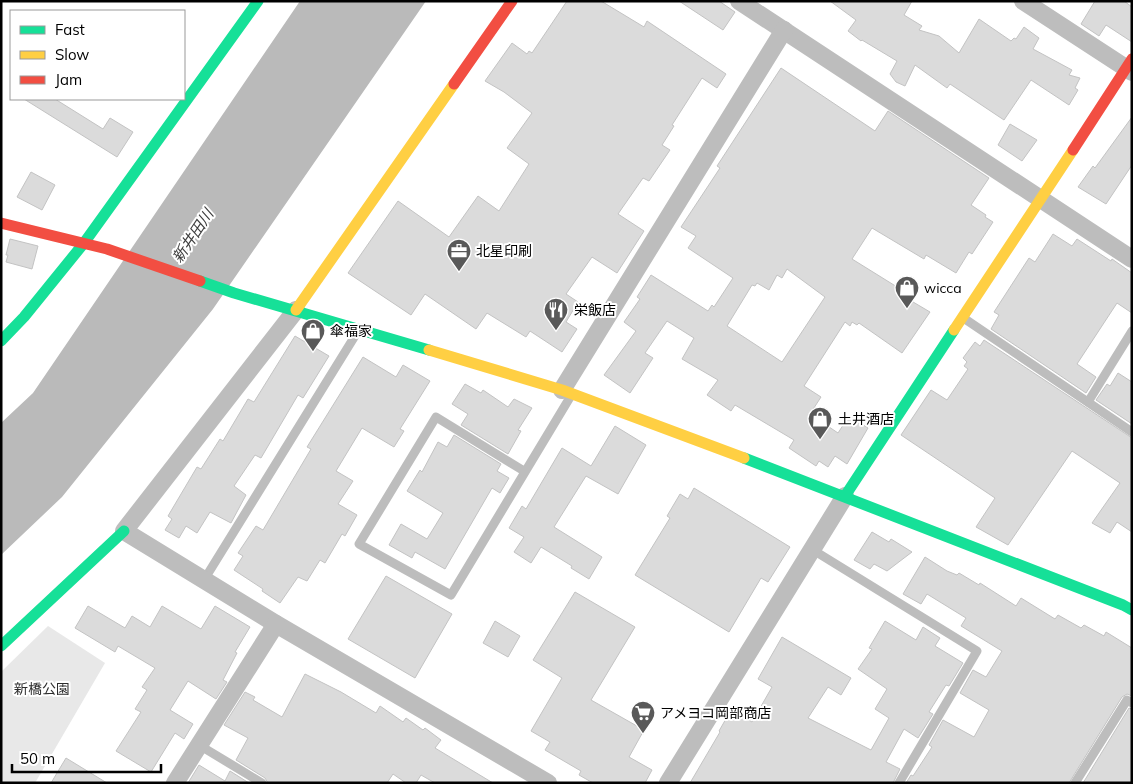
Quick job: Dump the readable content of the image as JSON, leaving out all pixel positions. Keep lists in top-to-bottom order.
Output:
{
  "water": ["新井田川"],
  "parks": ["新橋公園"],
  "places": {
    "office": ["北星印刷"],
    "shop": ["wicca", "傘福家", "土井酒店"],
    "restaurant": ["栄飯店"],
    "supermarket": ["アメヨコ岡部商店"]
  },
  "legend": ["Fast", "Slow", "Jam"],
  "scale_bar": "50 m"
}
